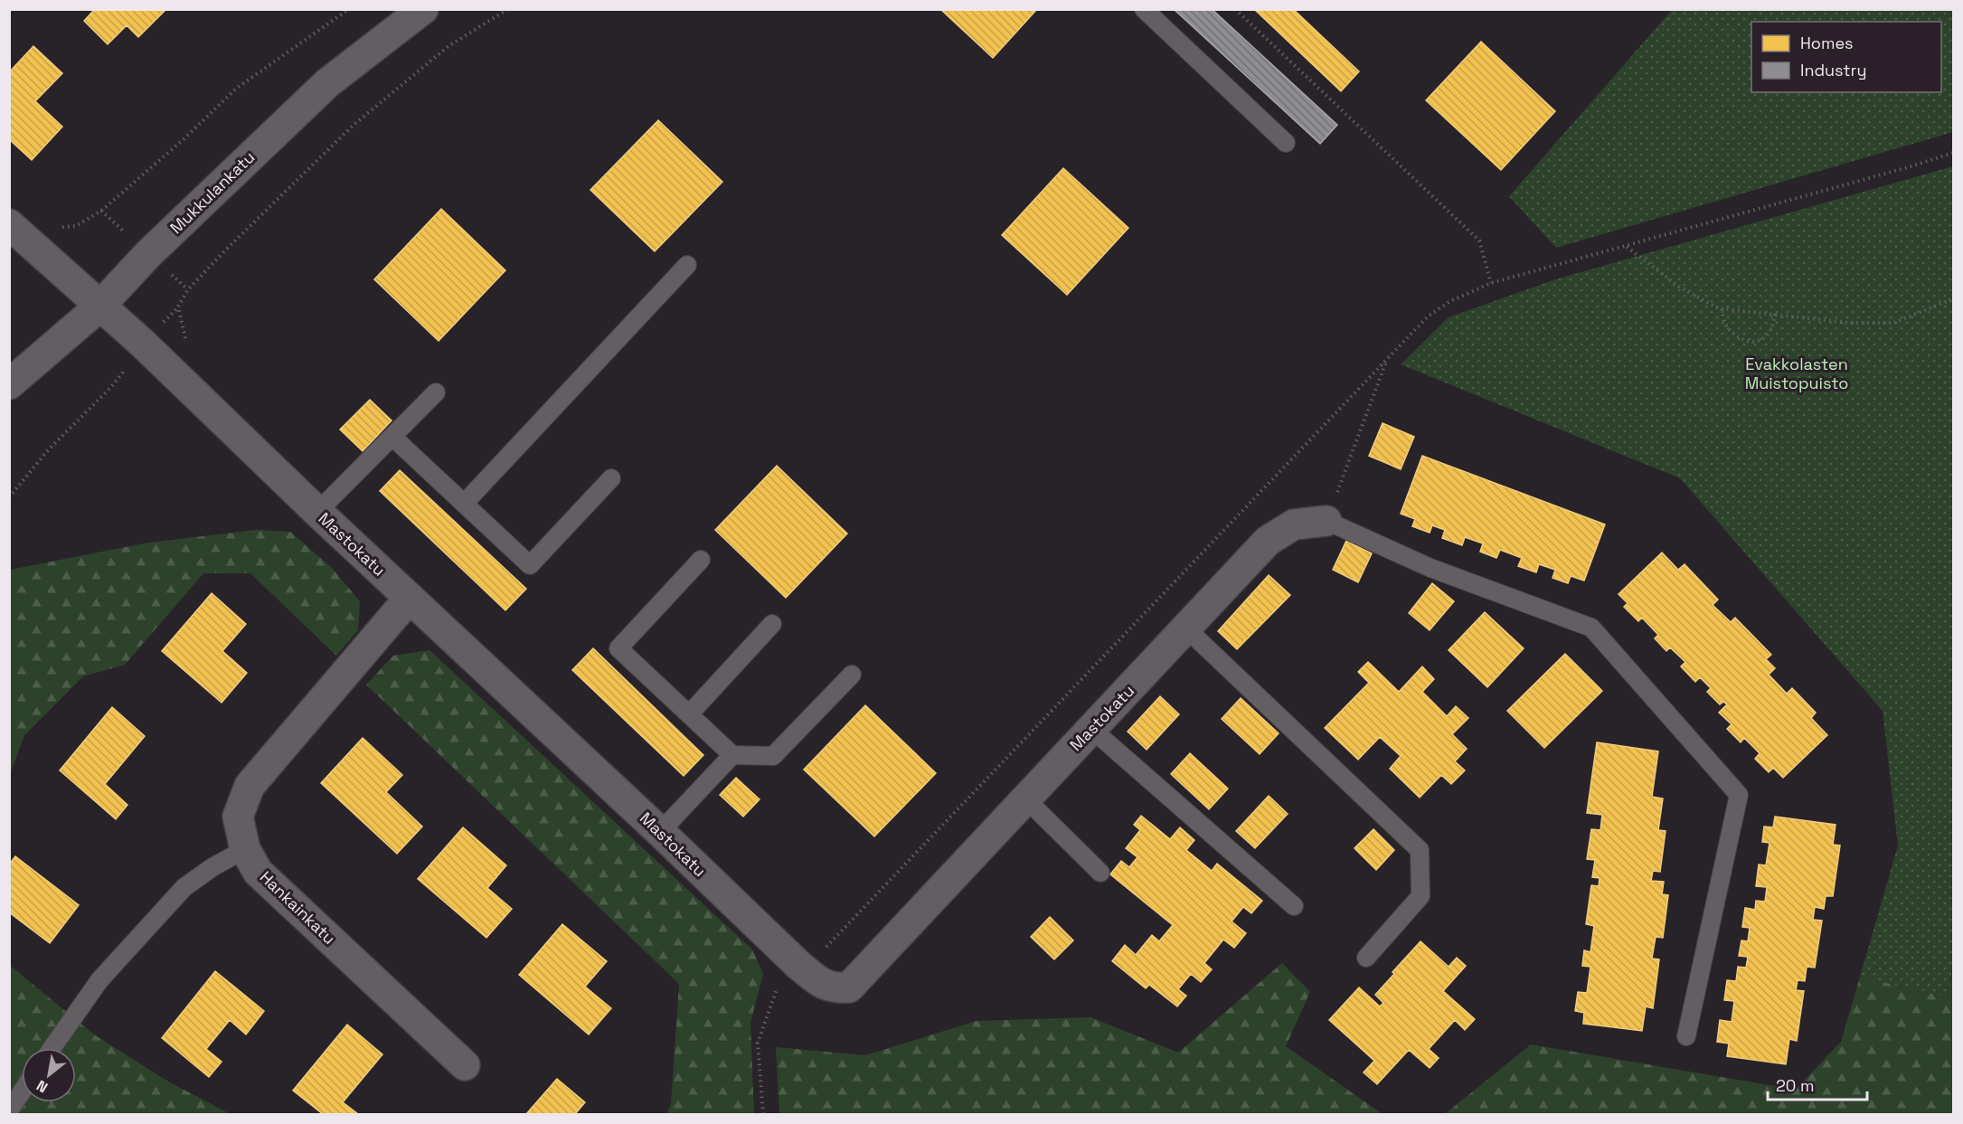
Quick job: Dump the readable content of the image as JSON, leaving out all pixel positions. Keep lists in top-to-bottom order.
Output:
{
  "streets": {
    "street": ["Mukkulankatu", "Mastokatu", "Hankainkatu"]
  },
  "crossings": [
    ["Mukkulankatu", "Mastokatu"],
    ["Mastokatu", "Hankainkatu"]
  ],
  "parks": ["Evakkolasten Muistopuisto"],
  "legend": ["Homes", "Industry"],
  "scale_bar": "20 m",
  "north": "bottom left"
}
